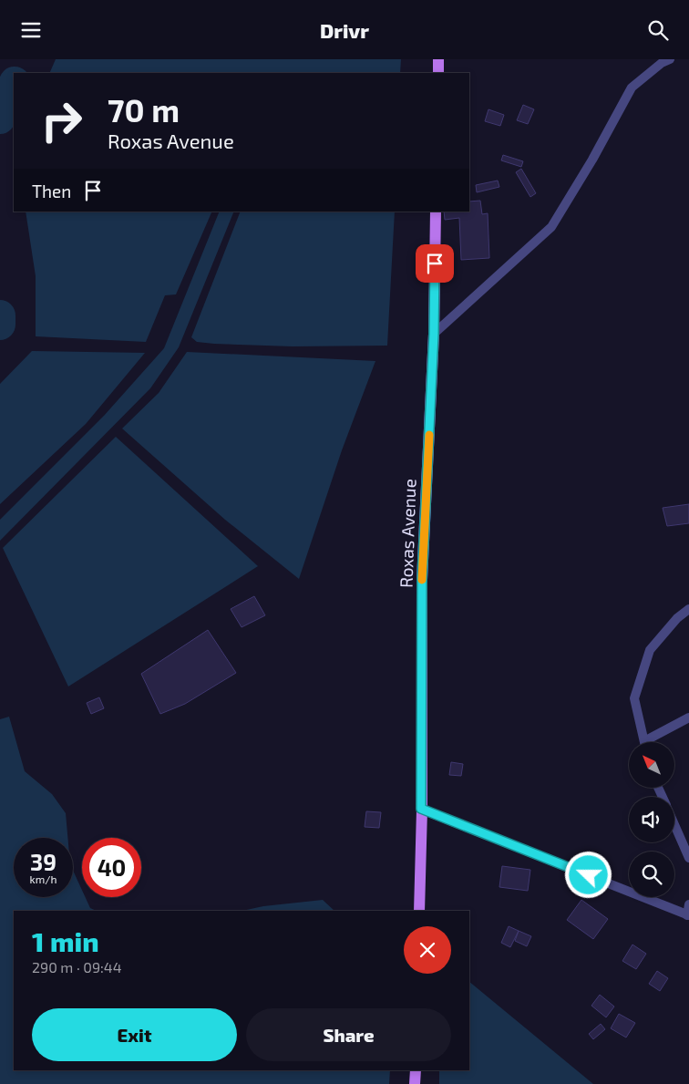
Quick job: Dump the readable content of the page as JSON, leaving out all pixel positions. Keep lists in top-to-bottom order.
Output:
{
  "streets": {
    "main road": ["Roxas Avenue"]
  },
  "north": "top left",
  "page": {
    "header": "Drivr",
    "turn": ["70 m", "Roxas Avenue"],
    "then": "Then",
    "speed": "39 km/h",
    "limit": "40",
    "heading": ["1 min", "290 m · 09:44"],
    "buttons": ["Exit", "Share"]
  }
}
